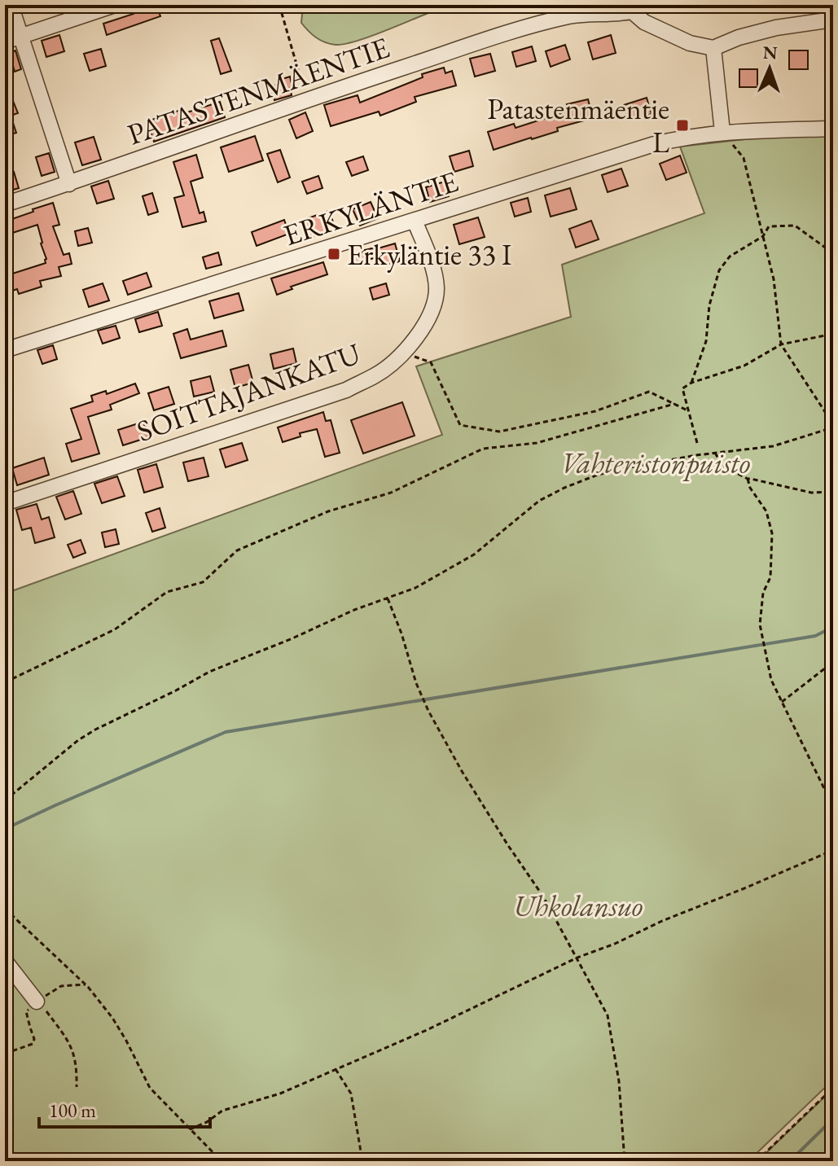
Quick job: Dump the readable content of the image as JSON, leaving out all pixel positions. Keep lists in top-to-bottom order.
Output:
{
  "streets": {
    "street": ["PATASTENMÄENTIE", "ERKYLÄNTIE", "SOITTAJANKATU"]
  },
  "crossings": [
    ["ERKYLÄNTIE", "SOITTAJANKATU"]
  ],
  "parks": ["Vahteristonpuisto", "Uhkolansuo"],
  "places": {
    "transit": ["Patastenmäentie L", "Erkyläntie 33 I"]
  },
  "scale_bar": "100 m",
  "north": "top"
}
